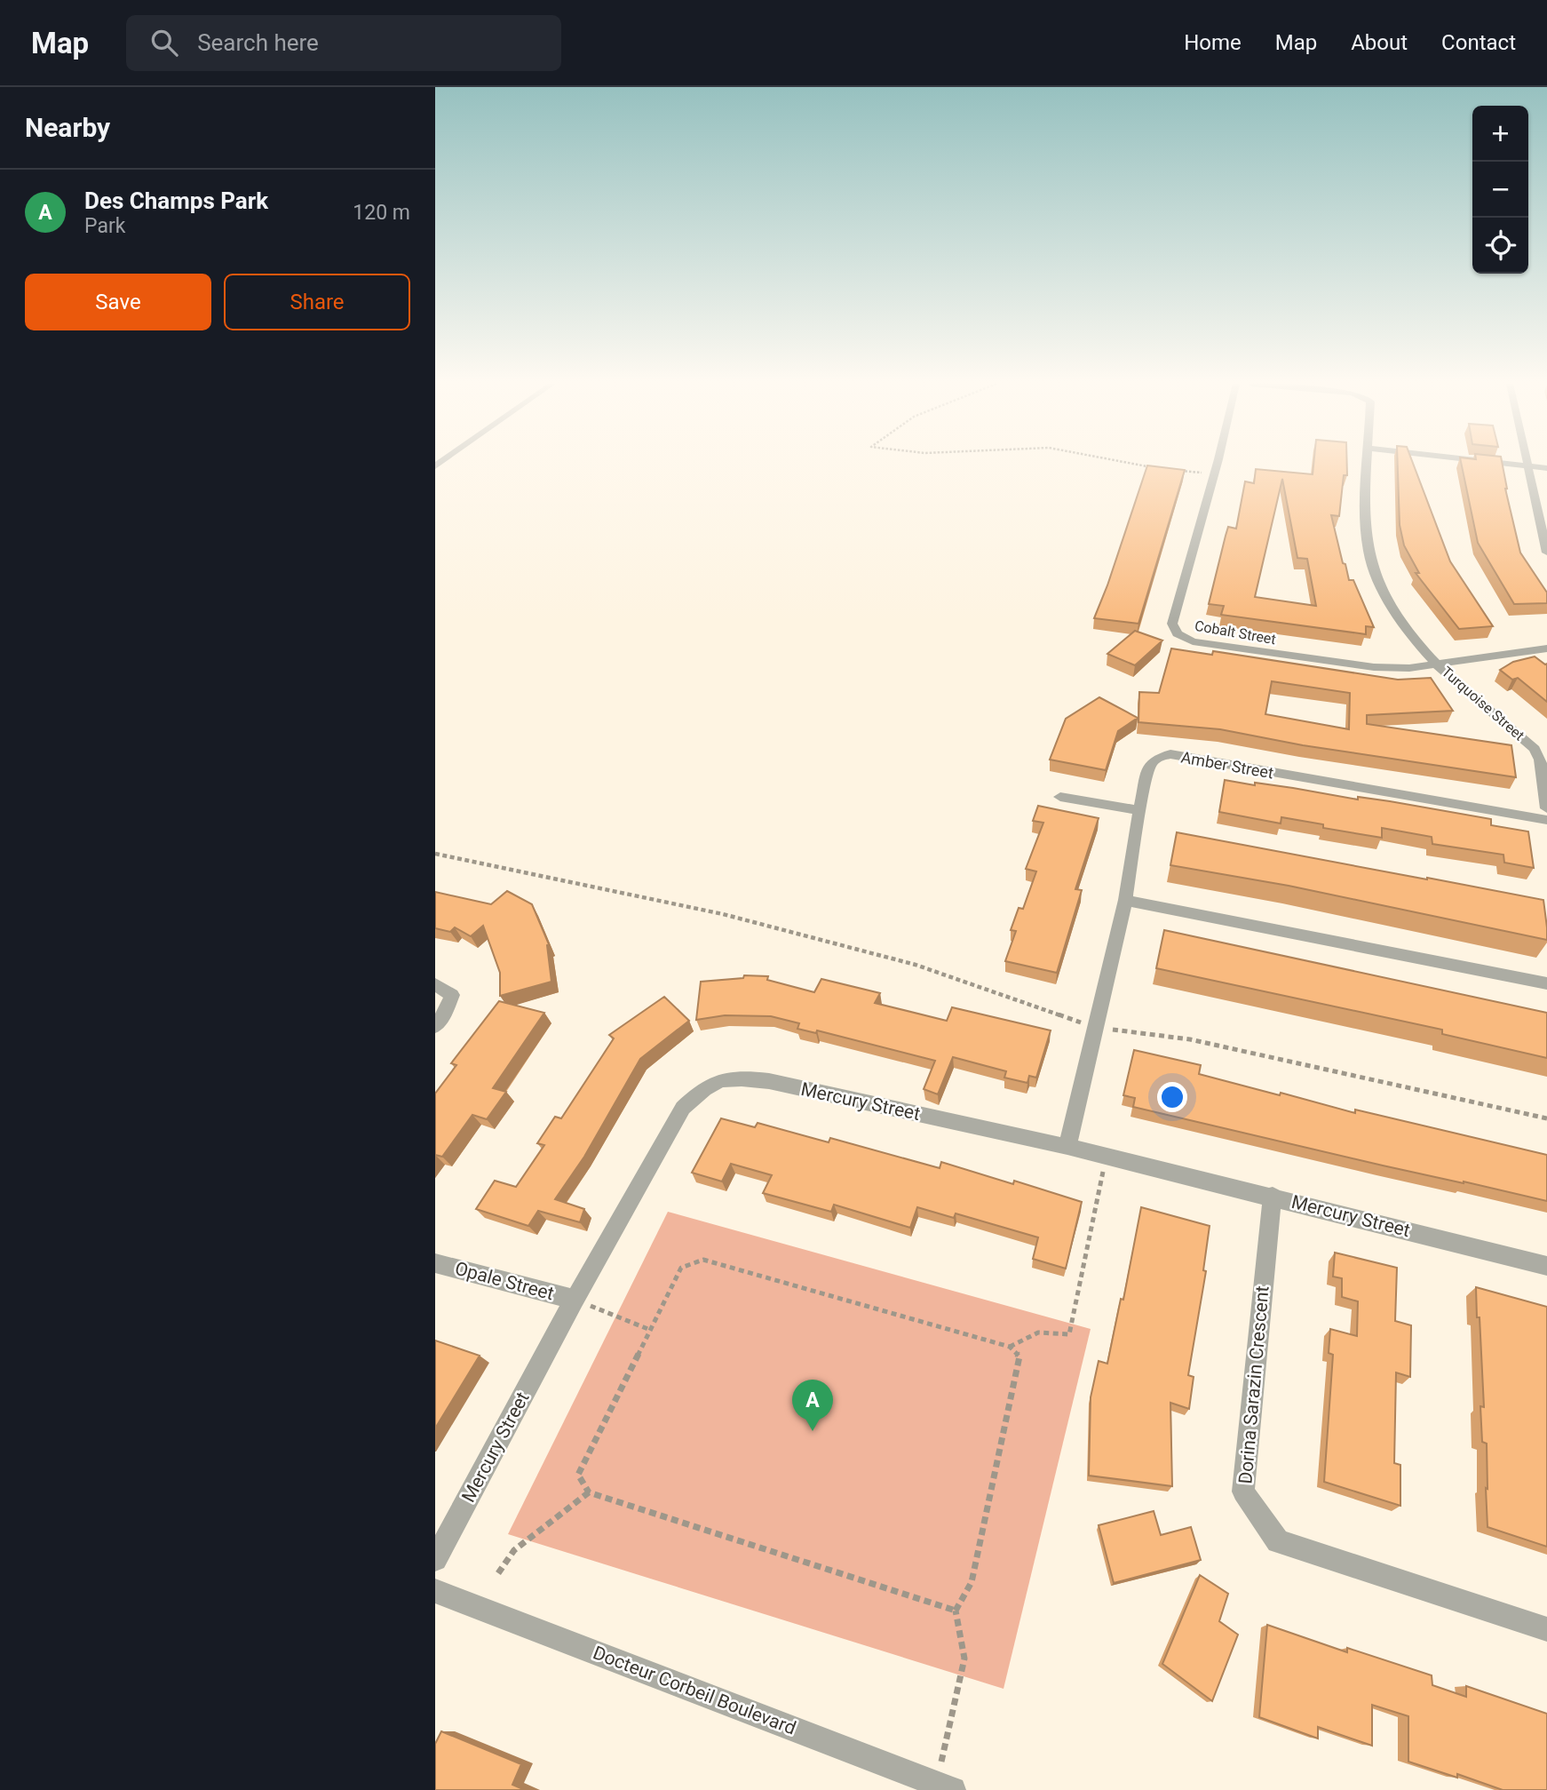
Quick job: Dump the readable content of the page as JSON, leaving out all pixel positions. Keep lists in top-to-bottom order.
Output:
{
  "streets": {
    "street": [
      "Cobalt Street",
      "Turquoise Street",
      "Amber Street",
      "Mercury Street",
      "Opale Street",
      "Dorina Sarazin Crescent",
      "Docteur Corbeil Boulevard"
    ]
  },
  "crossings": [
    ["Cobalt Street", "Turquoise Street"],
    ["Amber Street", "Mercury Street"],
    ["Mercury Street", "Opale Street"],
    ["Mercury Street", "Dorina Sarazin Crescent"]
  ],
  "page": {
    "header": "Map",
    "search": "Search here",
    "nav": [
      "Home",
      "Map",
      "About",
      "Contact"
    ],
    "heading": "Nearby",
    "map_buttons": ["+", "−"],
    "list": [
      {
        "mark": "A",
        "name": "Des Champs Park",
        "note": "Park",
        "value": "120 m"
      }
    ],
    "buttons": ["Save", "Share"],
    "pins": "A"
  }
}
